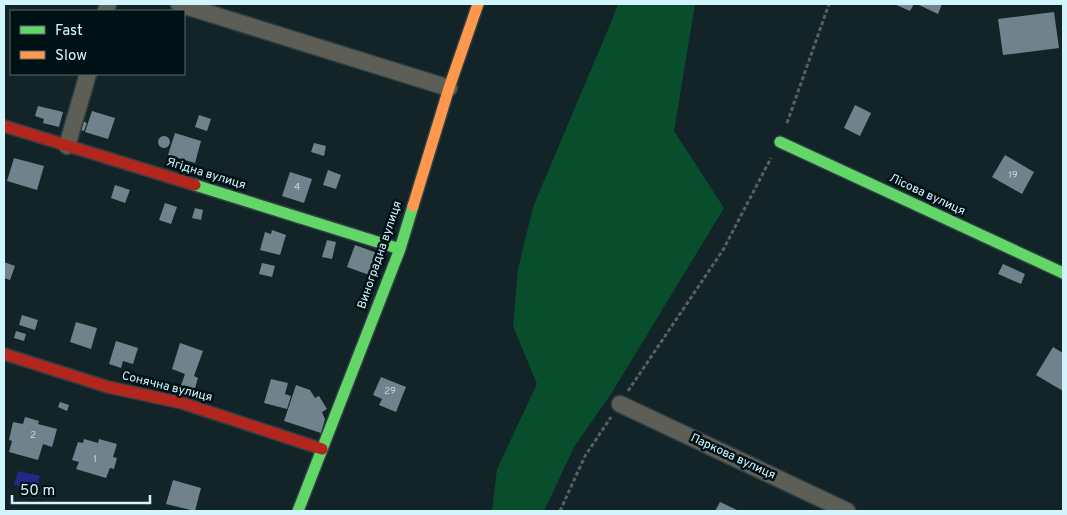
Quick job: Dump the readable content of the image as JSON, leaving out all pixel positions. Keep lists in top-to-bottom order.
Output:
{
  "streets": {
    "street": [
      "Ягідна вулиця",
      "Лісова вулиця",
      "Виноградна вулиця",
      "Сонячна вулиця",
      "Паркова вулиця"
    ]
  },
  "crossings": [
    ["Ягідна вулиця", "Виноградна вулиця"],
    ["Виноградна вулиця", "Сонячна вулиця"]
  ],
  "house_numbers": [
    "19",
    "4",
    "29",
    "2",
    "1"
  ],
  "legend": ["Fast", "Slow"],
  "scale_bar": "50 m"
}
